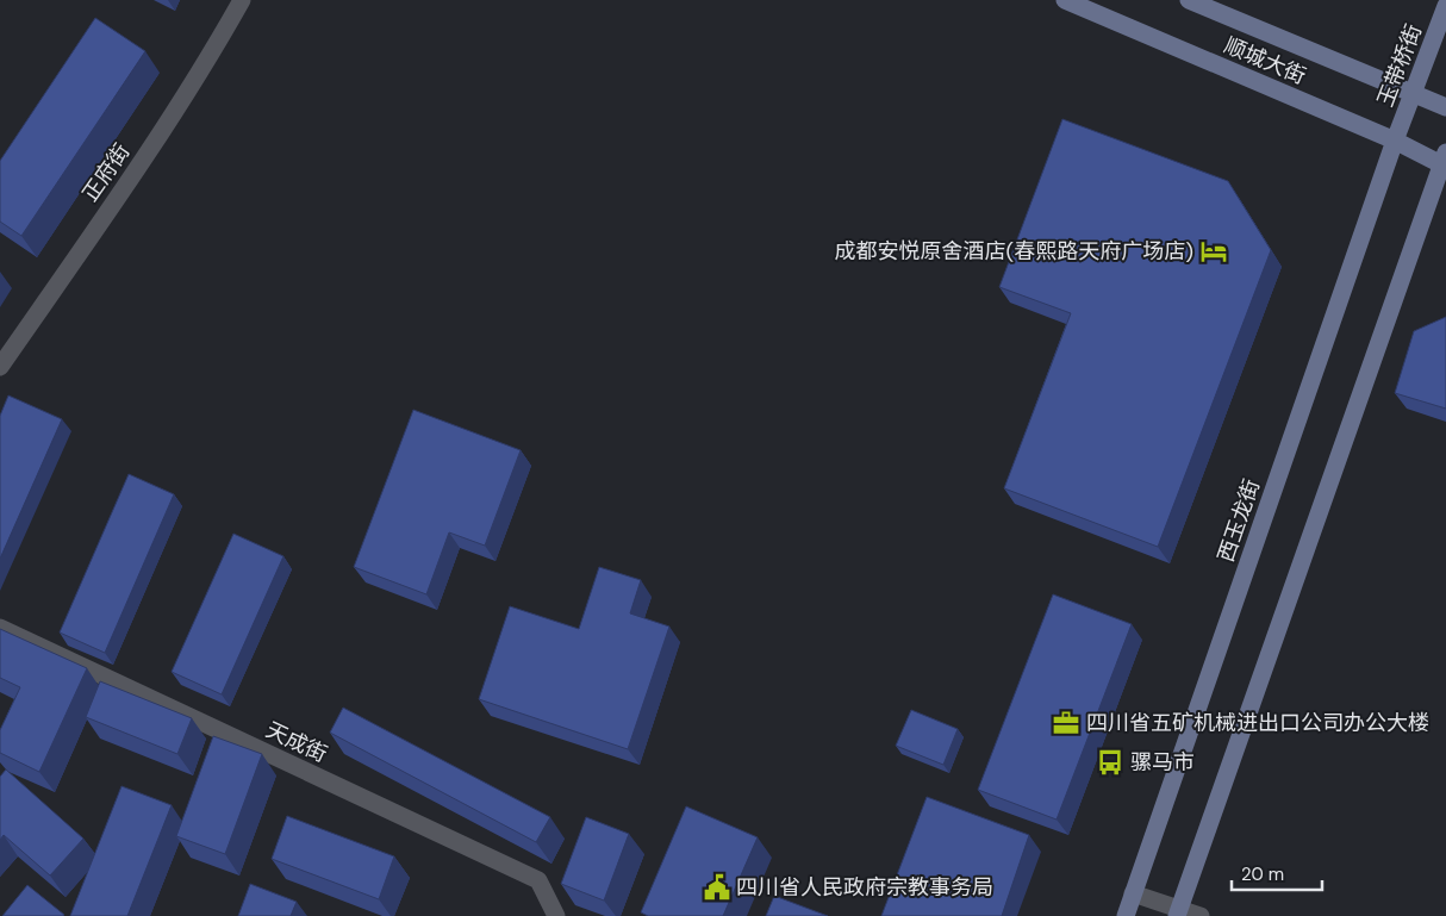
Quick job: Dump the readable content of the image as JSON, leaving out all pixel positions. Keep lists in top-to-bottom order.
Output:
{
  "streets": {
    "main road": ["顺城大街", "玉带桥街", "西玉龙街"],
    "street": ["正府街", "天成街"]
  },
  "crossings": [
    ["顺城大街", "玉带桥街"],
    ["顺城大街", "西玉龙街"],
    ["玉带桥街", "西玉龙街"]
  ],
  "places": {
    "hotel": ["成都安悦原舍酒店(春熙路天府广场店)"],
    "office": ["四川省五矿机械进出口公司办公大楼"],
    "bus stop": ["骡马市"],
    "public building": ["四川省人民政府宗教事务局"]
  },
  "scale_bar": "20 m"
}
